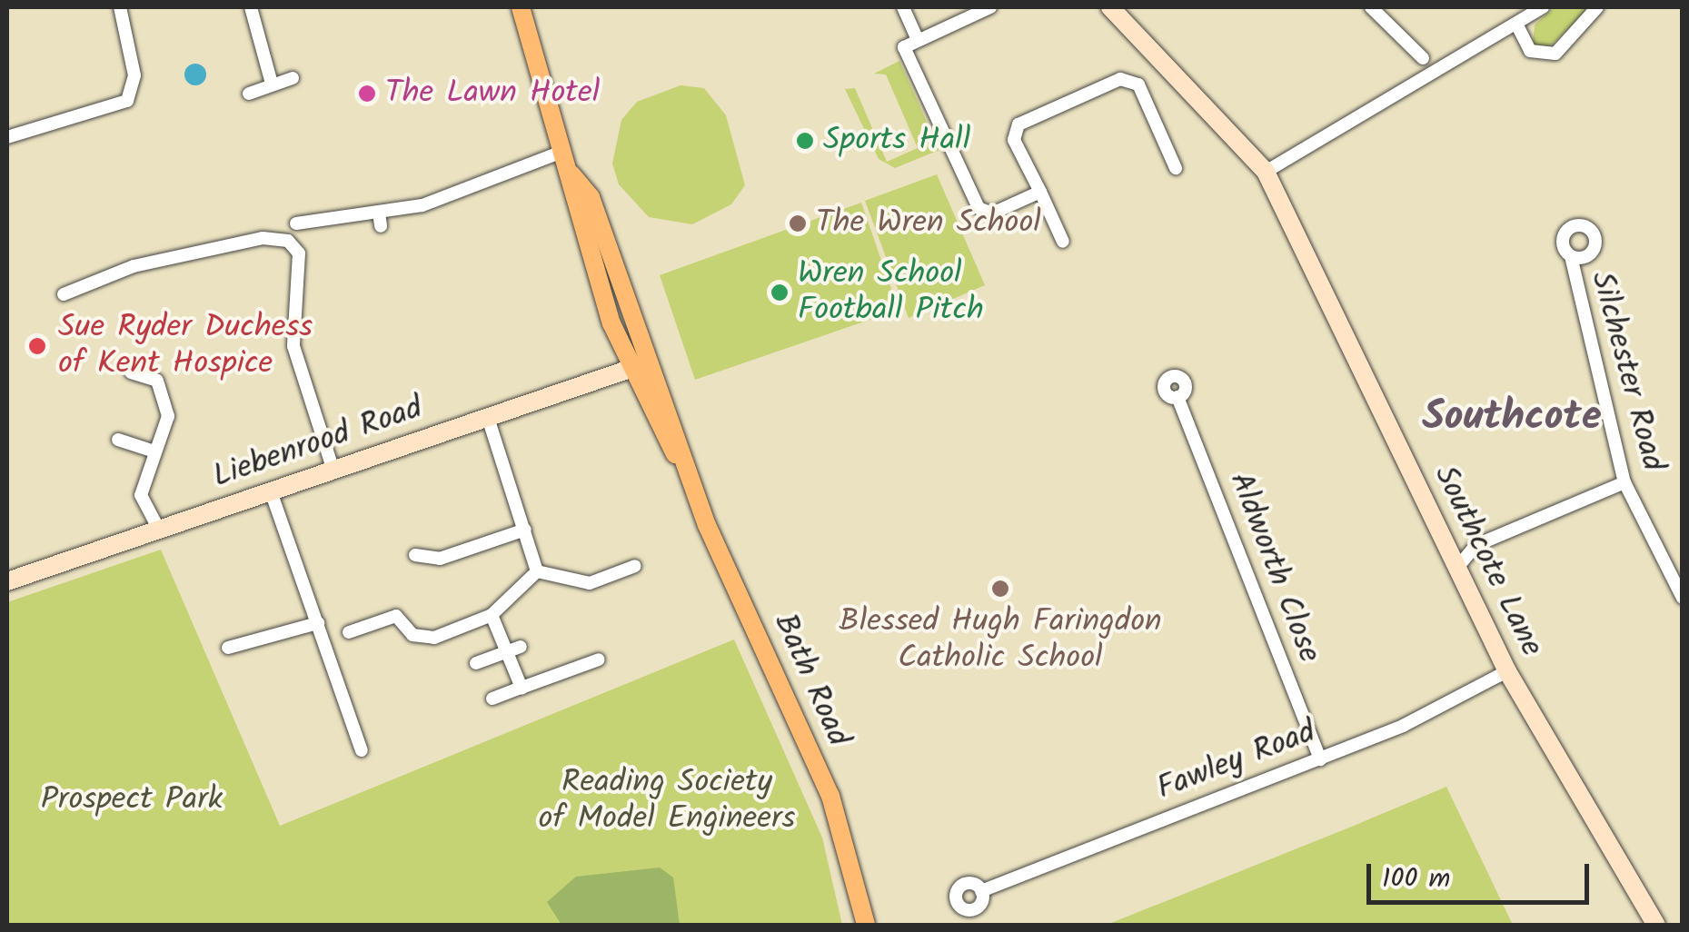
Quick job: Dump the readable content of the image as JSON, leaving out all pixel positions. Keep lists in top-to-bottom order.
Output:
{
  "streets": {
    "main road": ["Bath Road"],
    "street": [
      "Silchester Road",
      "Liebenrood Road",
      "Southcote Lane",
      "Aldworth Close",
      "Fawley Road"
    ]
  },
  "crossings": [
    ["Liebenrood Road", "Bath Road"],
    ["Southcote Lane", "Fawley Road"],
    ["Aldworth Close", "Fawley Road"]
  ],
  "districts": ["Southcote"],
  "parks": ["Reading Society of Model Engineers", "Prospect Park"],
  "places": [
    "The Lawn Hotel",
    "Sports Hall",
    "The Wren School",
    "Wren School Football Pitch",
    "Sue Ryder Duchess of Kent Hospice",
    "Blessed Hugh Faringdon Catholic School"
  ],
  "scale_bar": "100 m"
}
